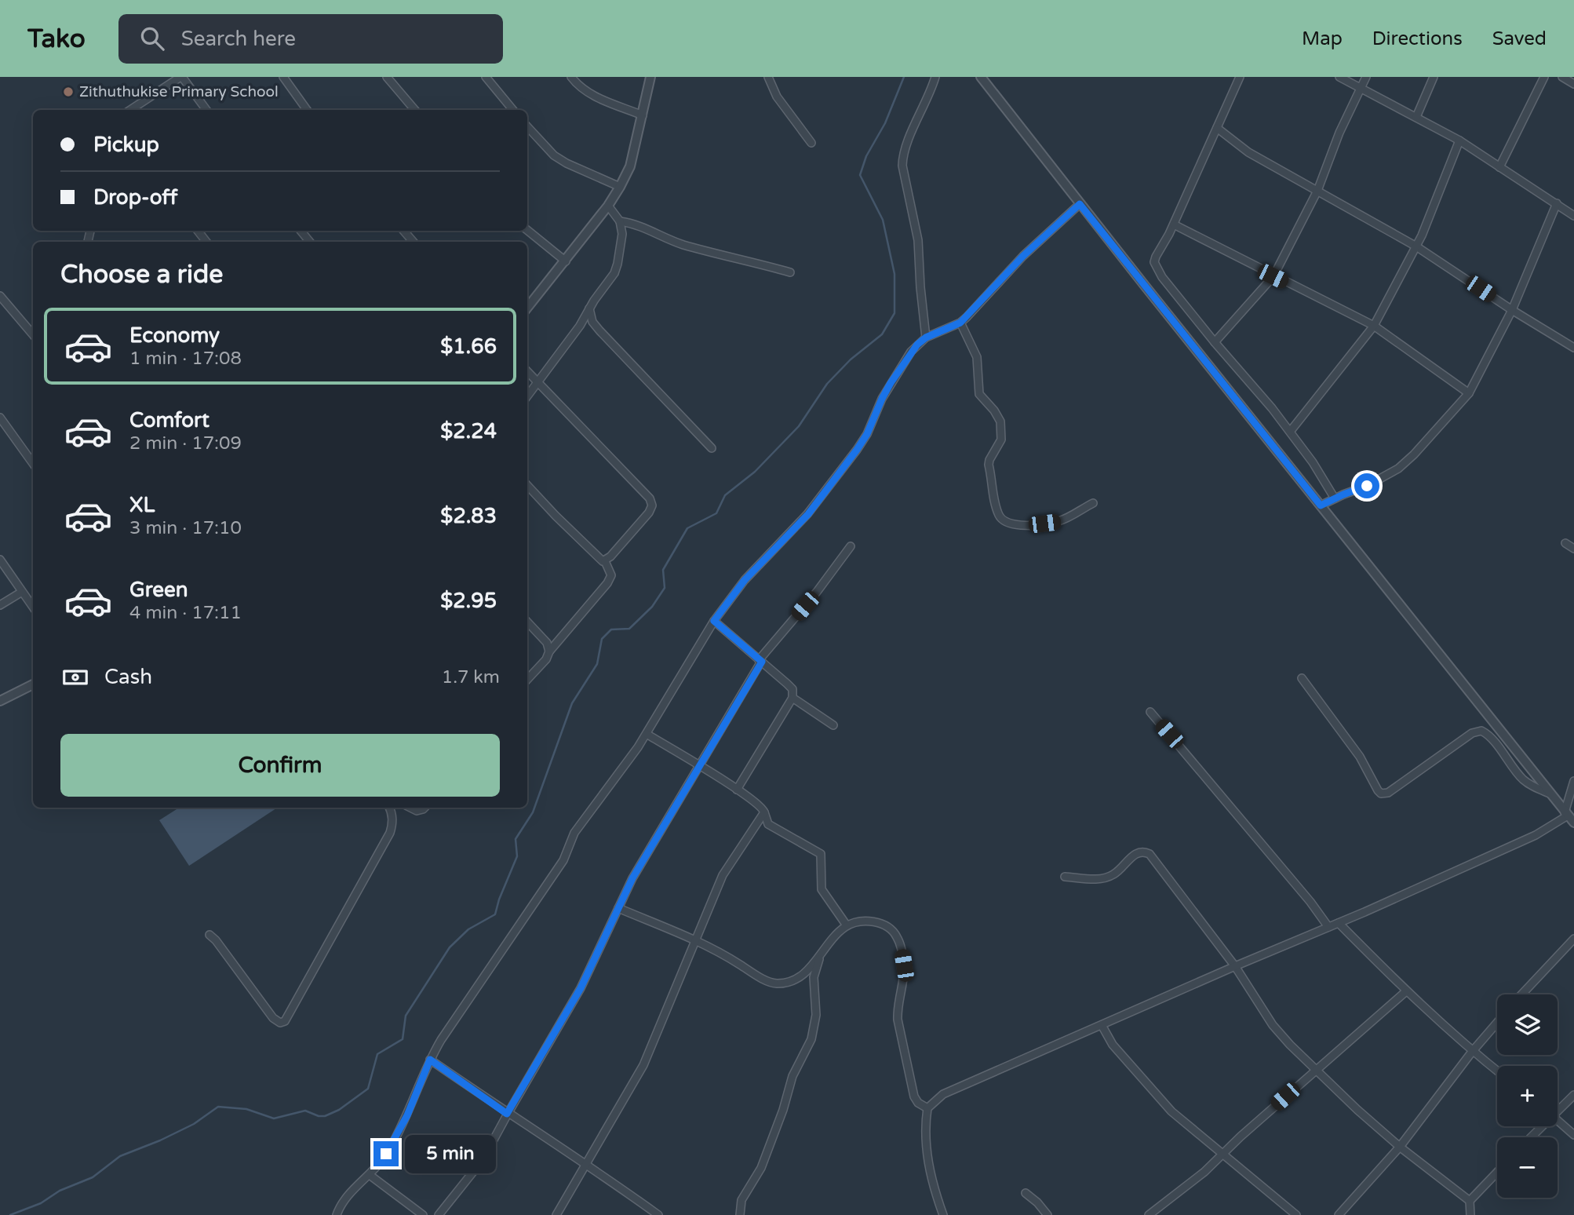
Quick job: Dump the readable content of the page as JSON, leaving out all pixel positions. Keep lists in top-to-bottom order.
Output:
{
  "places": ["Zithuthukise Primary School"],
  "page": {
    "header": "Tako",
    "search": "Search here",
    "nav": ["Map", "Directions", "Saved"],
    "banner": ["Pickup", "Drop-off"],
    "heading": "Choose a ride",
    "list": [
      {
        "name": "Economy",
        "note": "1 min · 17:08",
        "value": "$1.66"
      },
      {
        "name": "Comfort",
        "note": "2 min · 17:09",
        "value": "$2.24"
      },
      {
        "name": "XL",
        "note": "3 min · 17:10",
        "value": "$2.83"
      },
      {
        "name": "Green",
        "note": "4 min · 17:11",
        "value": "$2.95"
      }
    ],
    "pay": ["Cash", "1.7 km"],
    "buttons": "Confirm",
    "map_buttons": ["+", "−"],
    "bubble": "5 min"
  }
}
